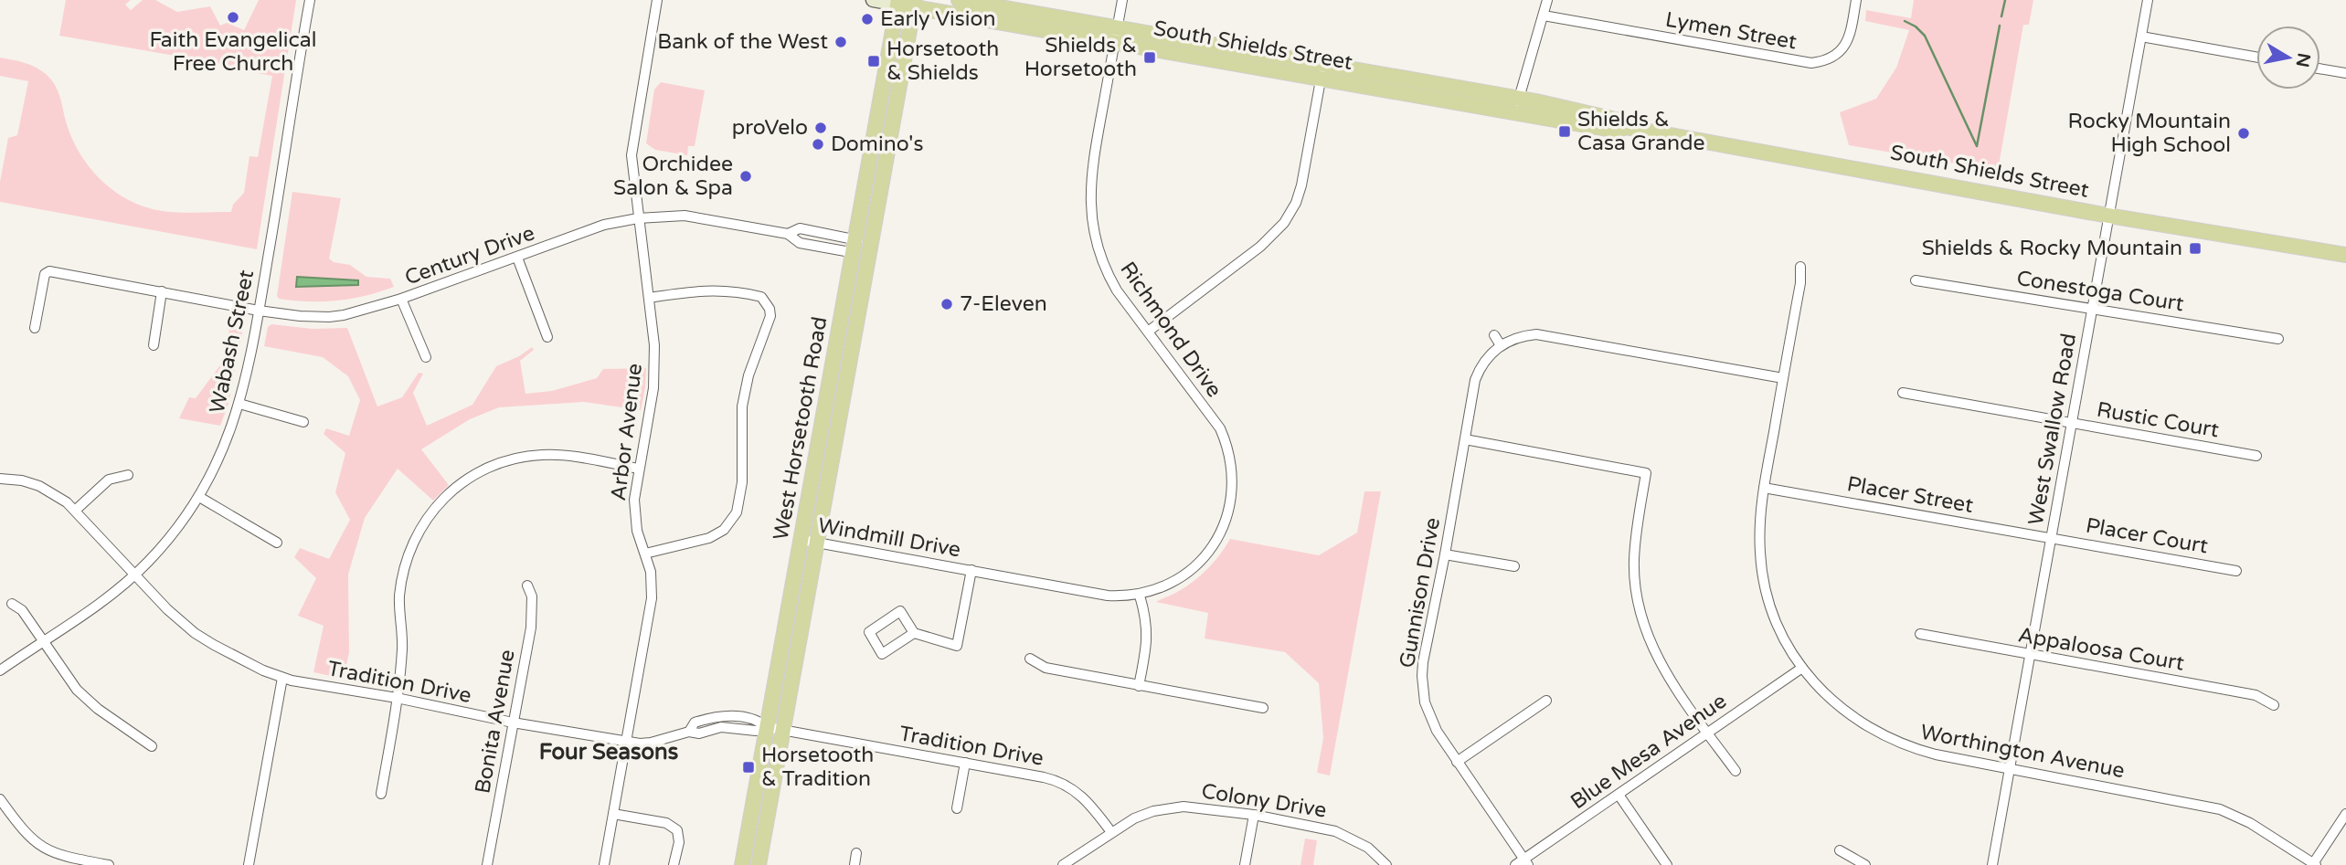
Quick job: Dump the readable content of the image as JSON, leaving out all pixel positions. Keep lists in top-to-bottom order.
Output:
{
  "streets": {
    "main road": ["South Shields Street", "West Horsetooth Road"],
    "street": [
      "Lymen Street",
      "Century Drive",
      "Conestoga Court",
      "Richmond Drive",
      "Wabash Street",
      "Rustic Court",
      "West Swallow Road",
      "Arbor Avenue",
      "Placer Street",
      "Placer Court",
      "Windmill Drive",
      "Gunnison Drive",
      "Appaloosa Court",
      "Tradition Drive",
      "Bonita Avenue",
      "Blue Mesa Avenue",
      "Worthington Avenue",
      "Colony Drive"
    ]
  },
  "crossings": [
    ["South Shields Street", "Richmond Drive"],
    ["South Shields Street", "West Horsetooth Road"],
    ["South Shields Street", "West Swallow Road"],
    ["Century Drive", "Wabash Street"],
    ["Century Drive", "West Horsetooth Road"],
    ["Century Drive", "Arbor Avenue"],
    ["Conestoga Court", "West Swallow Road"],
    ["Richmond Drive", "Windmill Drive"],
    ["Wabash Street", "Tradition Drive"],
    ["Rustic Court", "West Swallow Road"],
    ["West Horsetooth Road", "Windmill Drive"],
    ["West Horsetooth Road", "Tradition Drive"],
    ["West Swallow Road", "Placer Street"],
    ["West Swallow Road", "Placer Court"],
    ["West Swallow Road", "Appaloosa Court"],
    ["West Swallow Road", "Worthington Avenue"],
    ["Arbor Avenue", "Tradition Drive"],
    ["Placer Street", "Placer Court"],
    ["Placer Street", "Worthington Avenue"],
    ["Gunnison Drive", "Blue Mesa Avenue"],
    ["Tradition Drive", "Bonita Avenue"],
    ["Tradition Drive", "Colony Drive"],
    ["Blue Mesa Avenue", "Worthington Avenue"]
  ],
  "districts": ["Four Seasons"],
  "places": {
    "other": [
      "Faith Evangelical Free Church",
      "Early Vision",
      "Bank of the West",
      "proVelo",
      "Rocky Mountain High School",
      "Domino's",
      "Orchidee Salon & Spa",
      "7-Eleven"
    ],
    "transit": [
      "Shields & Horsetooth",
      "Horsetooth & Shields",
      "Shields & Casa Grande",
      "Shields & Rocky Mountain",
      "Horsetooth & Tradition"
    ]
  },
  "north": "right"
}
